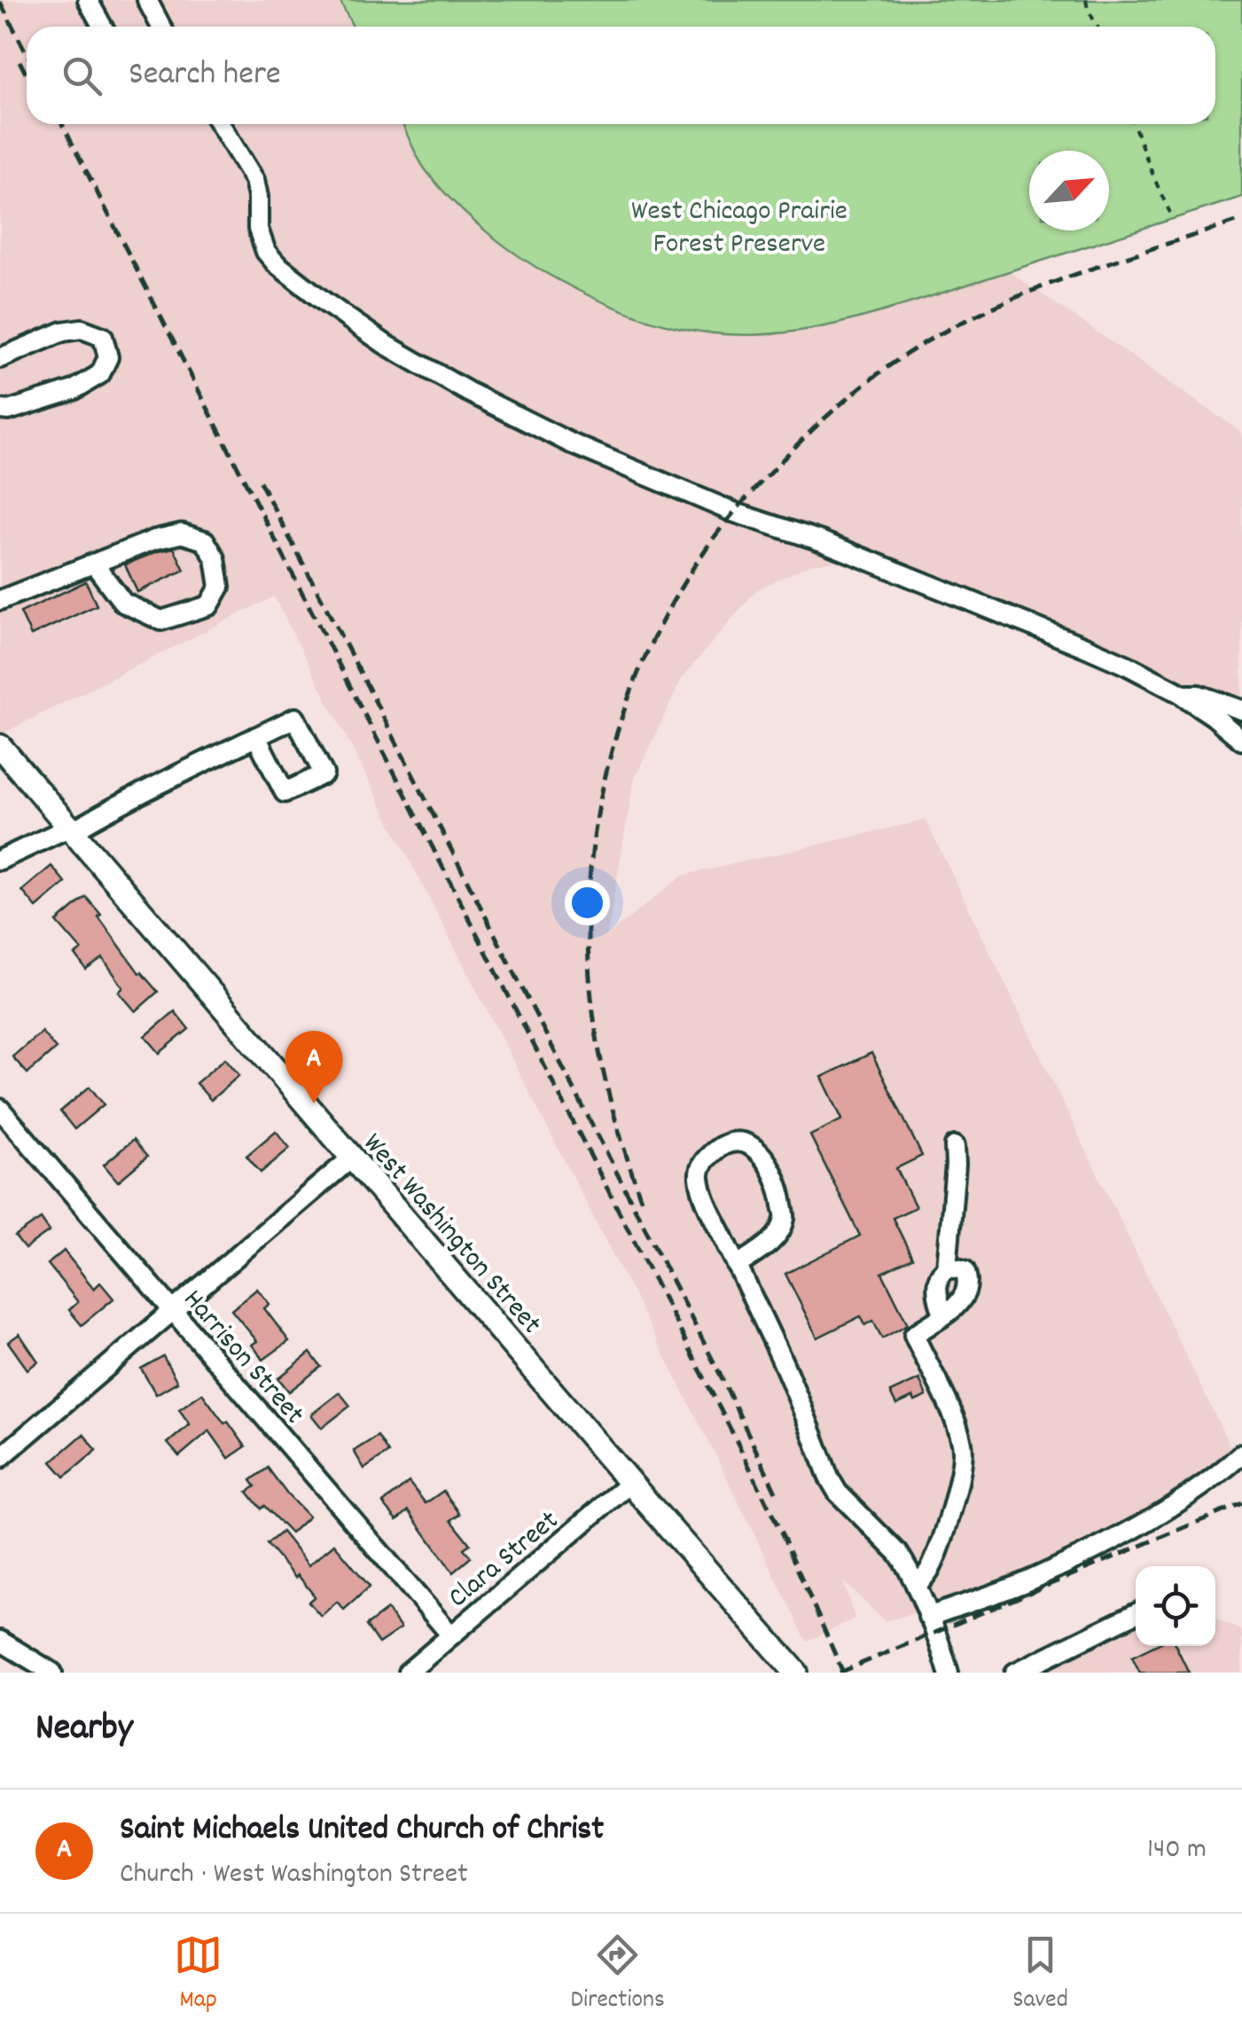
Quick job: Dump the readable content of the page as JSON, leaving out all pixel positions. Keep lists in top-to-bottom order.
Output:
{
  "streets": {
    "main road": ["West Washington Street"],
    "street": ["Harrison Street", "Clara Street"]
  },
  "crossings": [
    ["West Washington Street", "Clara Street"],
    ["Harrison Street", "Clara Street"]
  ],
  "parks": ["West Chicago Prairie Forest Preserve"],
  "north": "top right",
  "page": {
    "search": "Search here",
    "pins": "A",
    "heading": "Nearby",
    "list": [
      {
        "mark": "A",
        "name": "Saint Michaels United Church of Christ",
        "note": "Church · West Washington Street",
        "value": "140 m"
      }
    ],
    "nav": ["Map", "Directions", "Saved"]
  }
}
